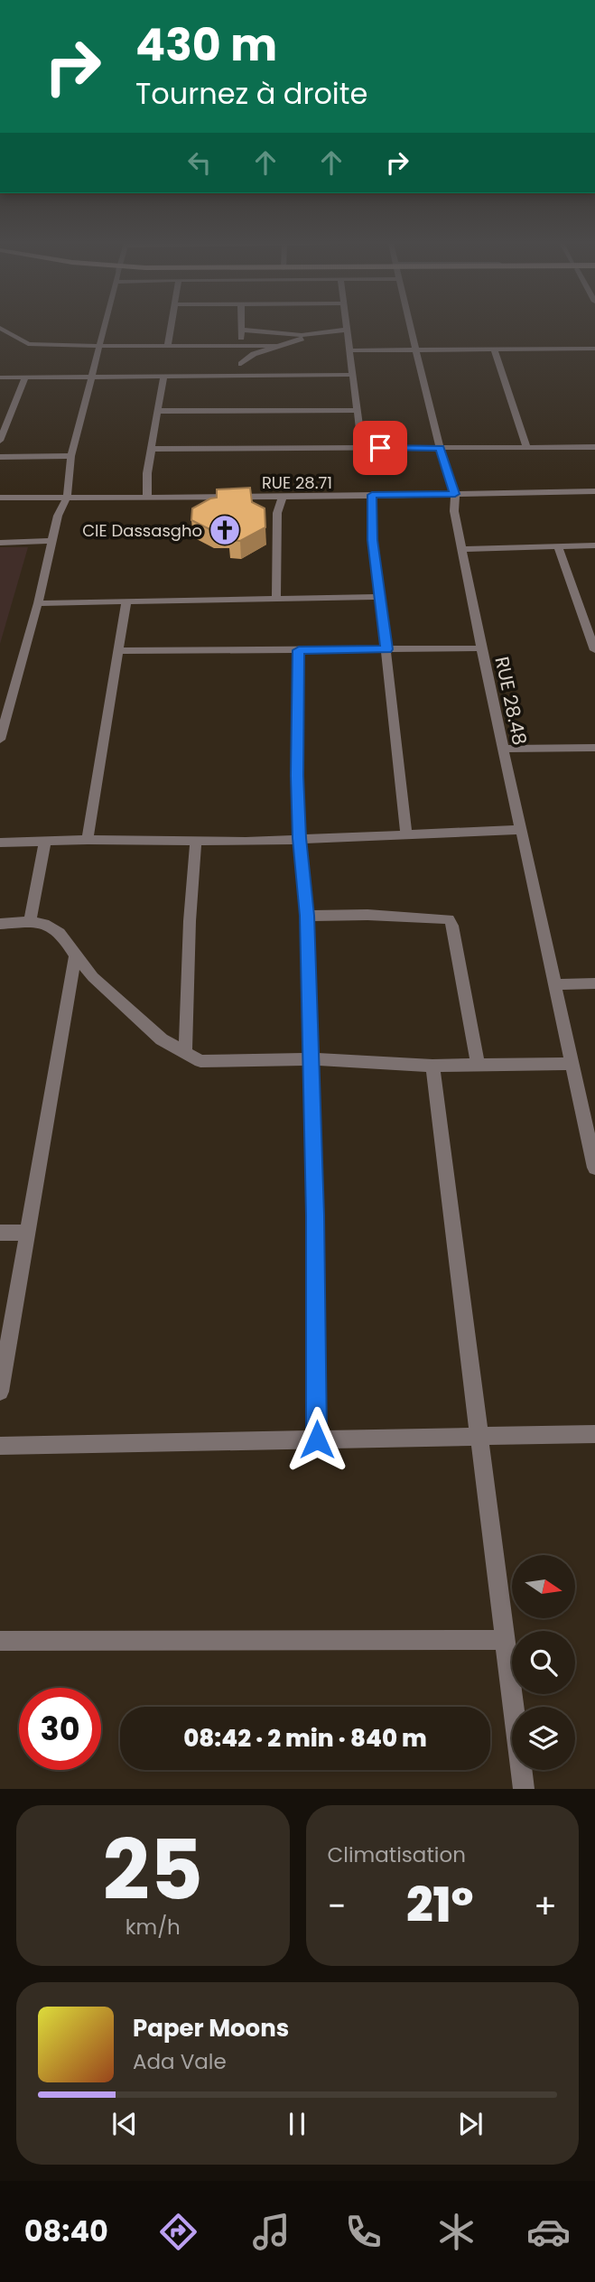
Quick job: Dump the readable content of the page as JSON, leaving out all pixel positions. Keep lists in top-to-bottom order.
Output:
{
  "streets": {
    "street": ["RUE 28.71", "RUE 28.48"]
  },
  "crossings": [
    ["RUE 28.71", "RUE 28.48"]
  ],
  "places": {
    "church": ["CIE Dassasgho"]
  },
  "north": "right",
  "page": {
    "turn": ["430 m", "Tournez à droite"],
    "limit": "30",
    "trip": "08:42 · 2 min · 840 m",
    "tile": [
      ["25", "km/h"],
      "Climatisation"
    ],
    "heat": ["−", "21°", "+"],
    "song": ["Paper Moons", "Ada Vale"],
    "tabs": "08:40"
  }
}
